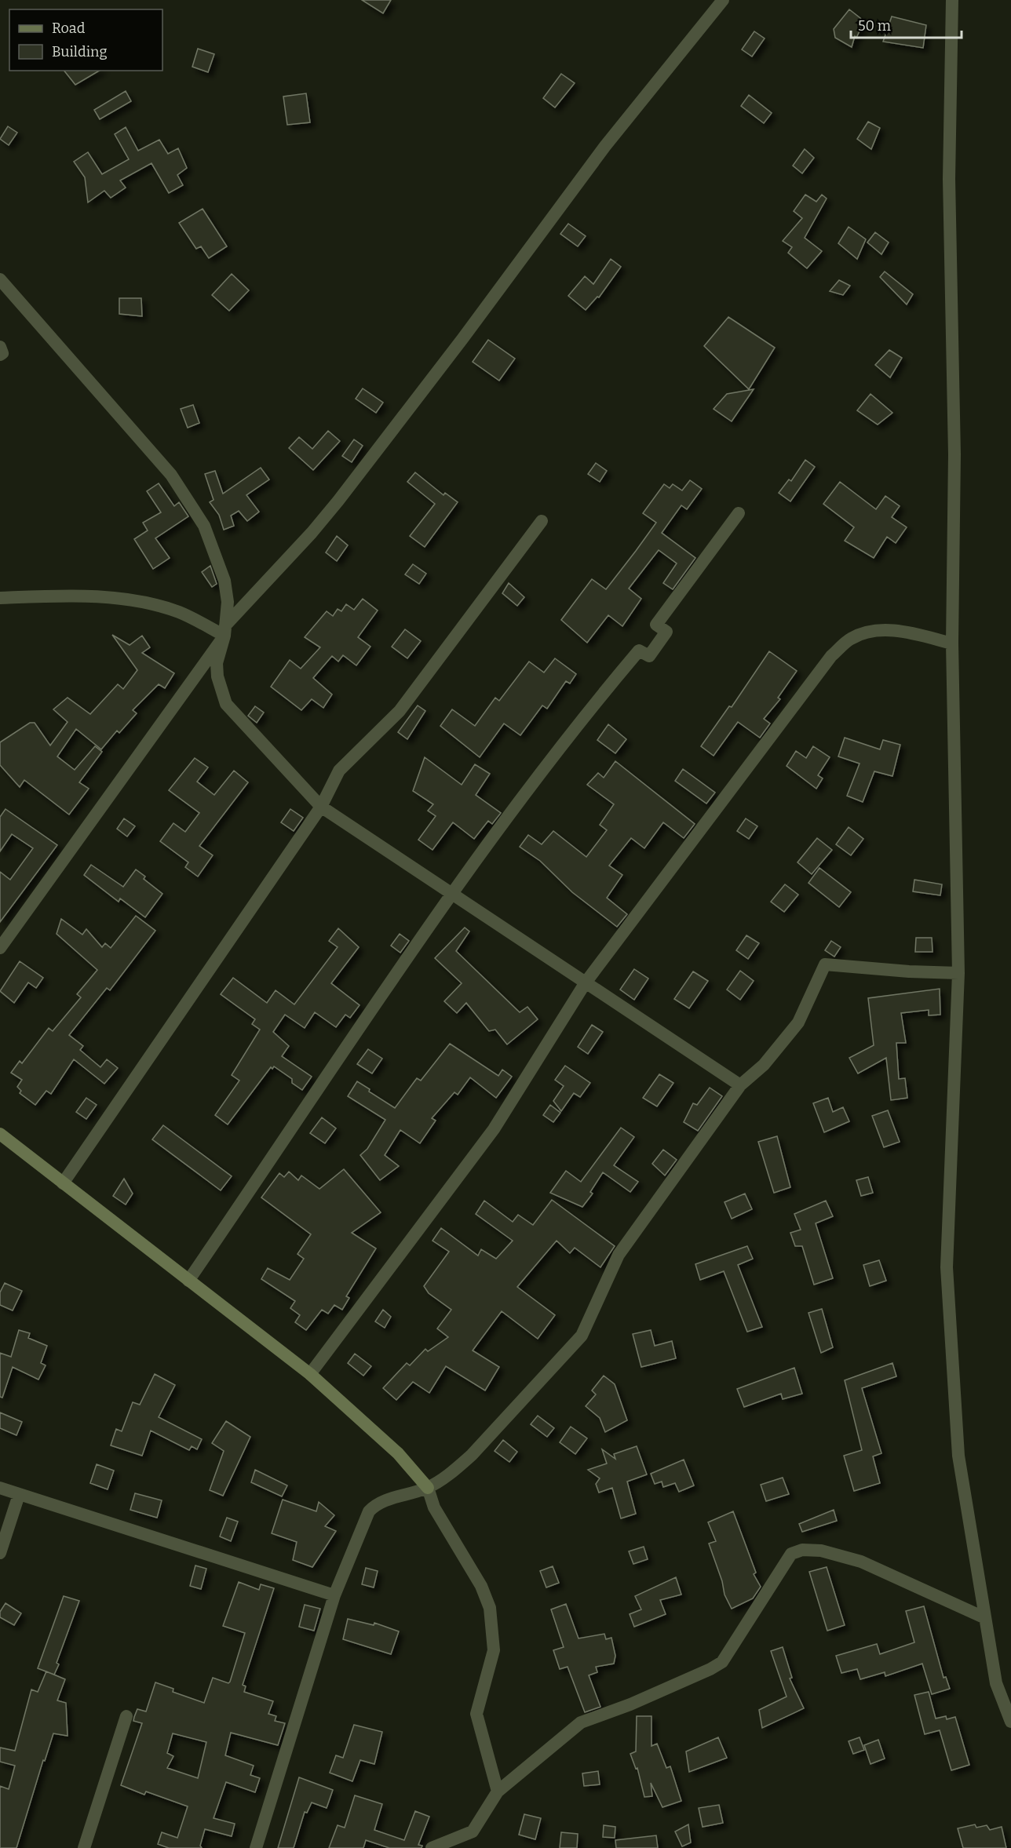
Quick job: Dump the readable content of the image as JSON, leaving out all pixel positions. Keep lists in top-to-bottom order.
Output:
{
  "legend": ["Road", "Building"],
  "scale_bar": "50 m"
}
